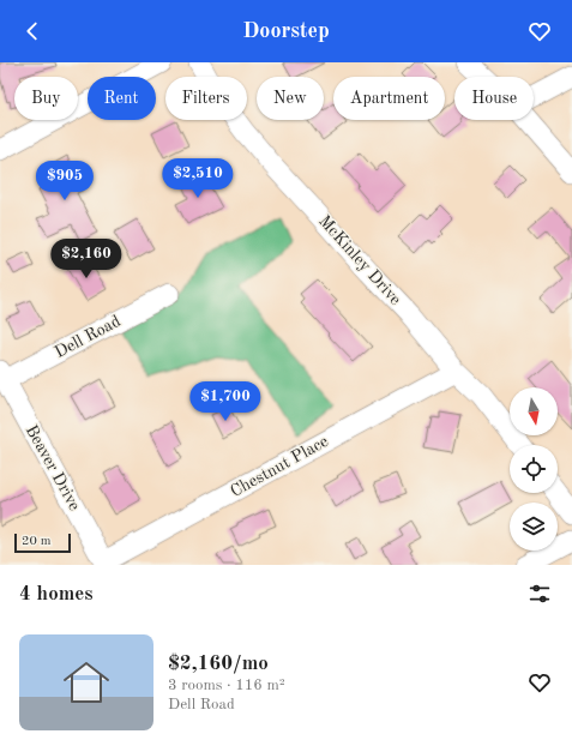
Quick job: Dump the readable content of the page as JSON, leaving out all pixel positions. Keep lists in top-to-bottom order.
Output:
{
  "streets": {
    "street": [
      "McKinley Drive",
      "Dell Road",
      "Chestnut Place",
      "Beaver Drive"
    ]
  },
  "crossings": [
    ["McKinley Drive", "Chestnut Place"],
    ["Dell Road", "Beaver Drive"],
    ["Chestnut Place", "Beaver Drive"]
  ],
  "scale_bar": "20 m",
  "north": "bottom",
  "page": {
    "header": "Doorstep",
    "chip": [
      "Buy",
      "Rent",
      "Filters",
      "New",
      "Apartment",
      "House"
    ],
    "price": [
      "$2,510",
      "$905",
      "$2,160",
      "$1,700"
    ],
    "scale": "20 m",
    "heading": "4 homes",
    "list": [
      {
        "name": "$2,160/mo",
        "note": "3 rooms · 116 m² · Dell Road"
      }
    ]
  }
}
